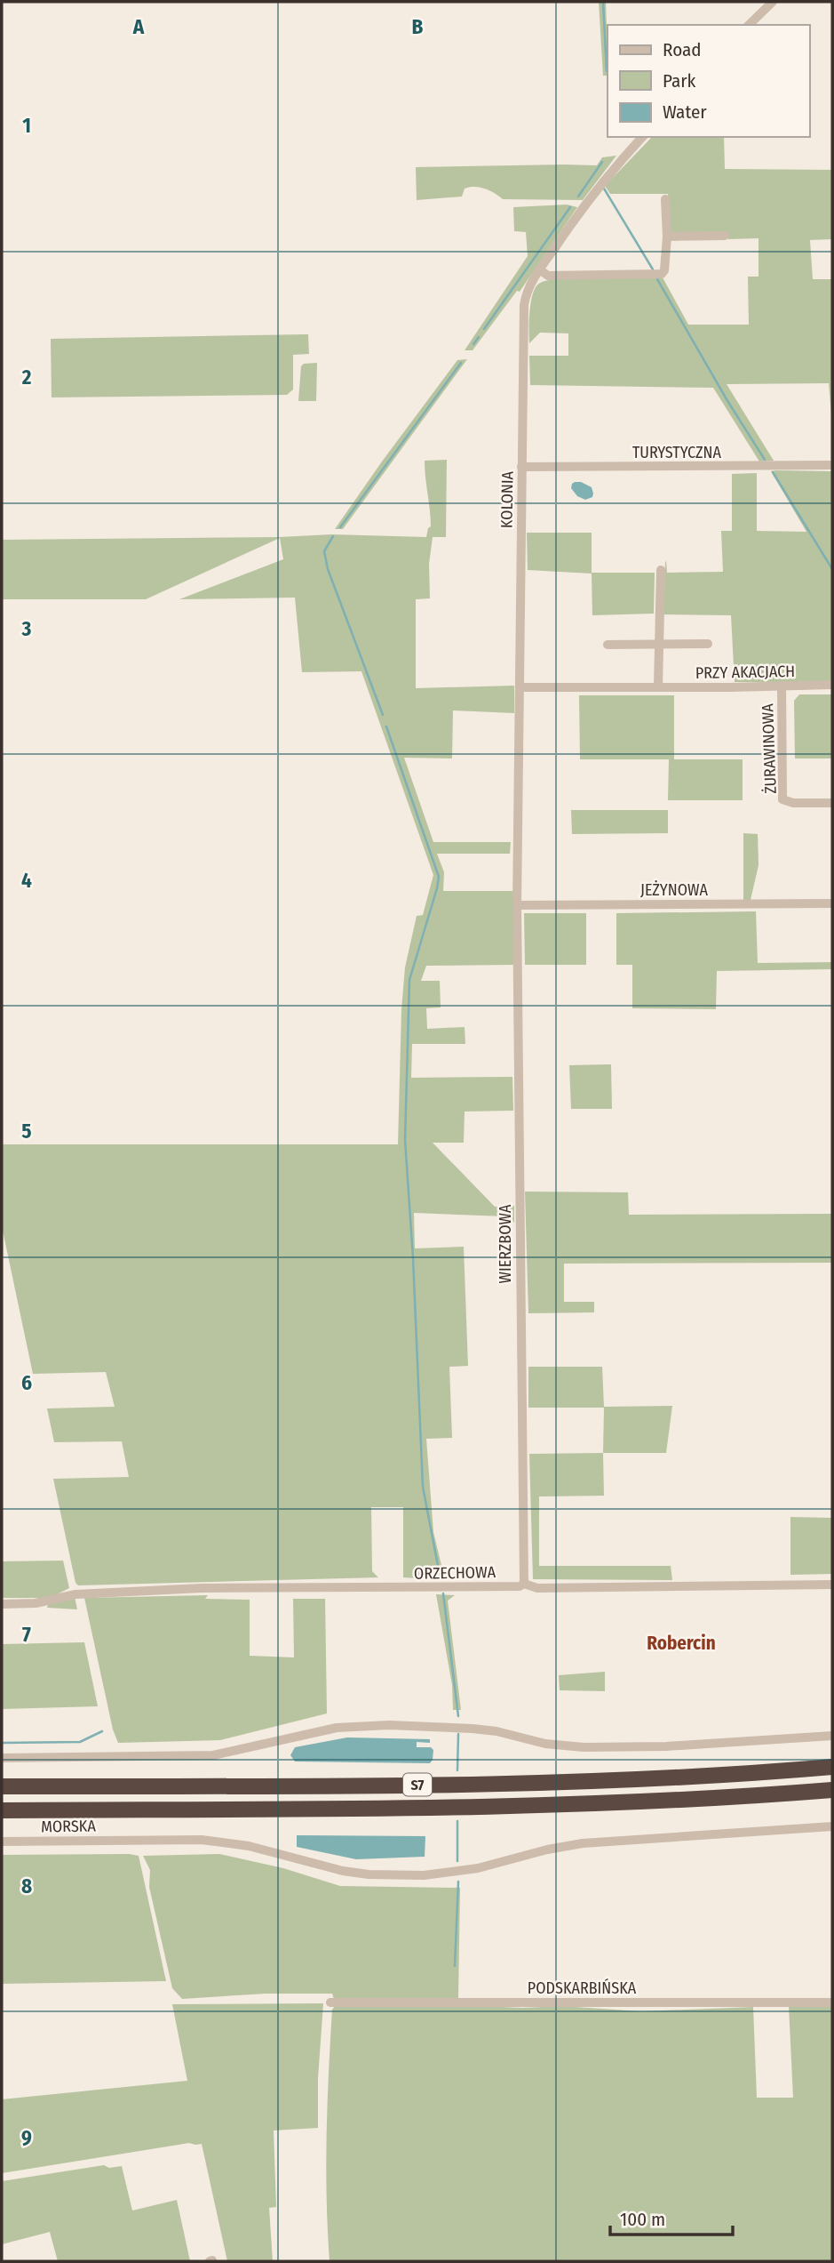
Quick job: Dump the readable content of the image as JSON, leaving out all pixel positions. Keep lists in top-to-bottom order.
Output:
{
  "streets": {
    "highway": ["S7"],
    "street": [
      "TURYSTYCZNA",
      "KOLONIA",
      "PRZY AKACJACH",
      "ŻURAWINOWA",
      "JEŻYNOWA",
      "WIERZBOWA",
      "ORZECHOWA",
      "MORSKA",
      "PODSKARBIŃSKA"
    ]
  },
  "crossings": [
    ["TURYSTYCZNA", "KOLONIA"],
    ["KOLONIA", "PRZY AKACJACH"],
    ["KOLONIA", "JEŻYNOWA"],
    ["KOLONIA", "WIERZBOWA"],
    ["PRZY AKACJACH", "ŻURAWINOWA"],
    ["JEŻYNOWA", "WIERZBOWA"],
    ["WIERZBOWA", "ORZECHOWA"]
  ],
  "districts": ["Robercin"],
  "legend": ["Road", "Park", "Water"],
  "scale_bar": "100 m",
  "grid": {
    "columns": ["A", "B"],
    "rows": [
      "1",
      "2",
      "3",
      "4",
      "5",
      "6",
      "7",
      "8",
      "9"
    ]
  }
}
